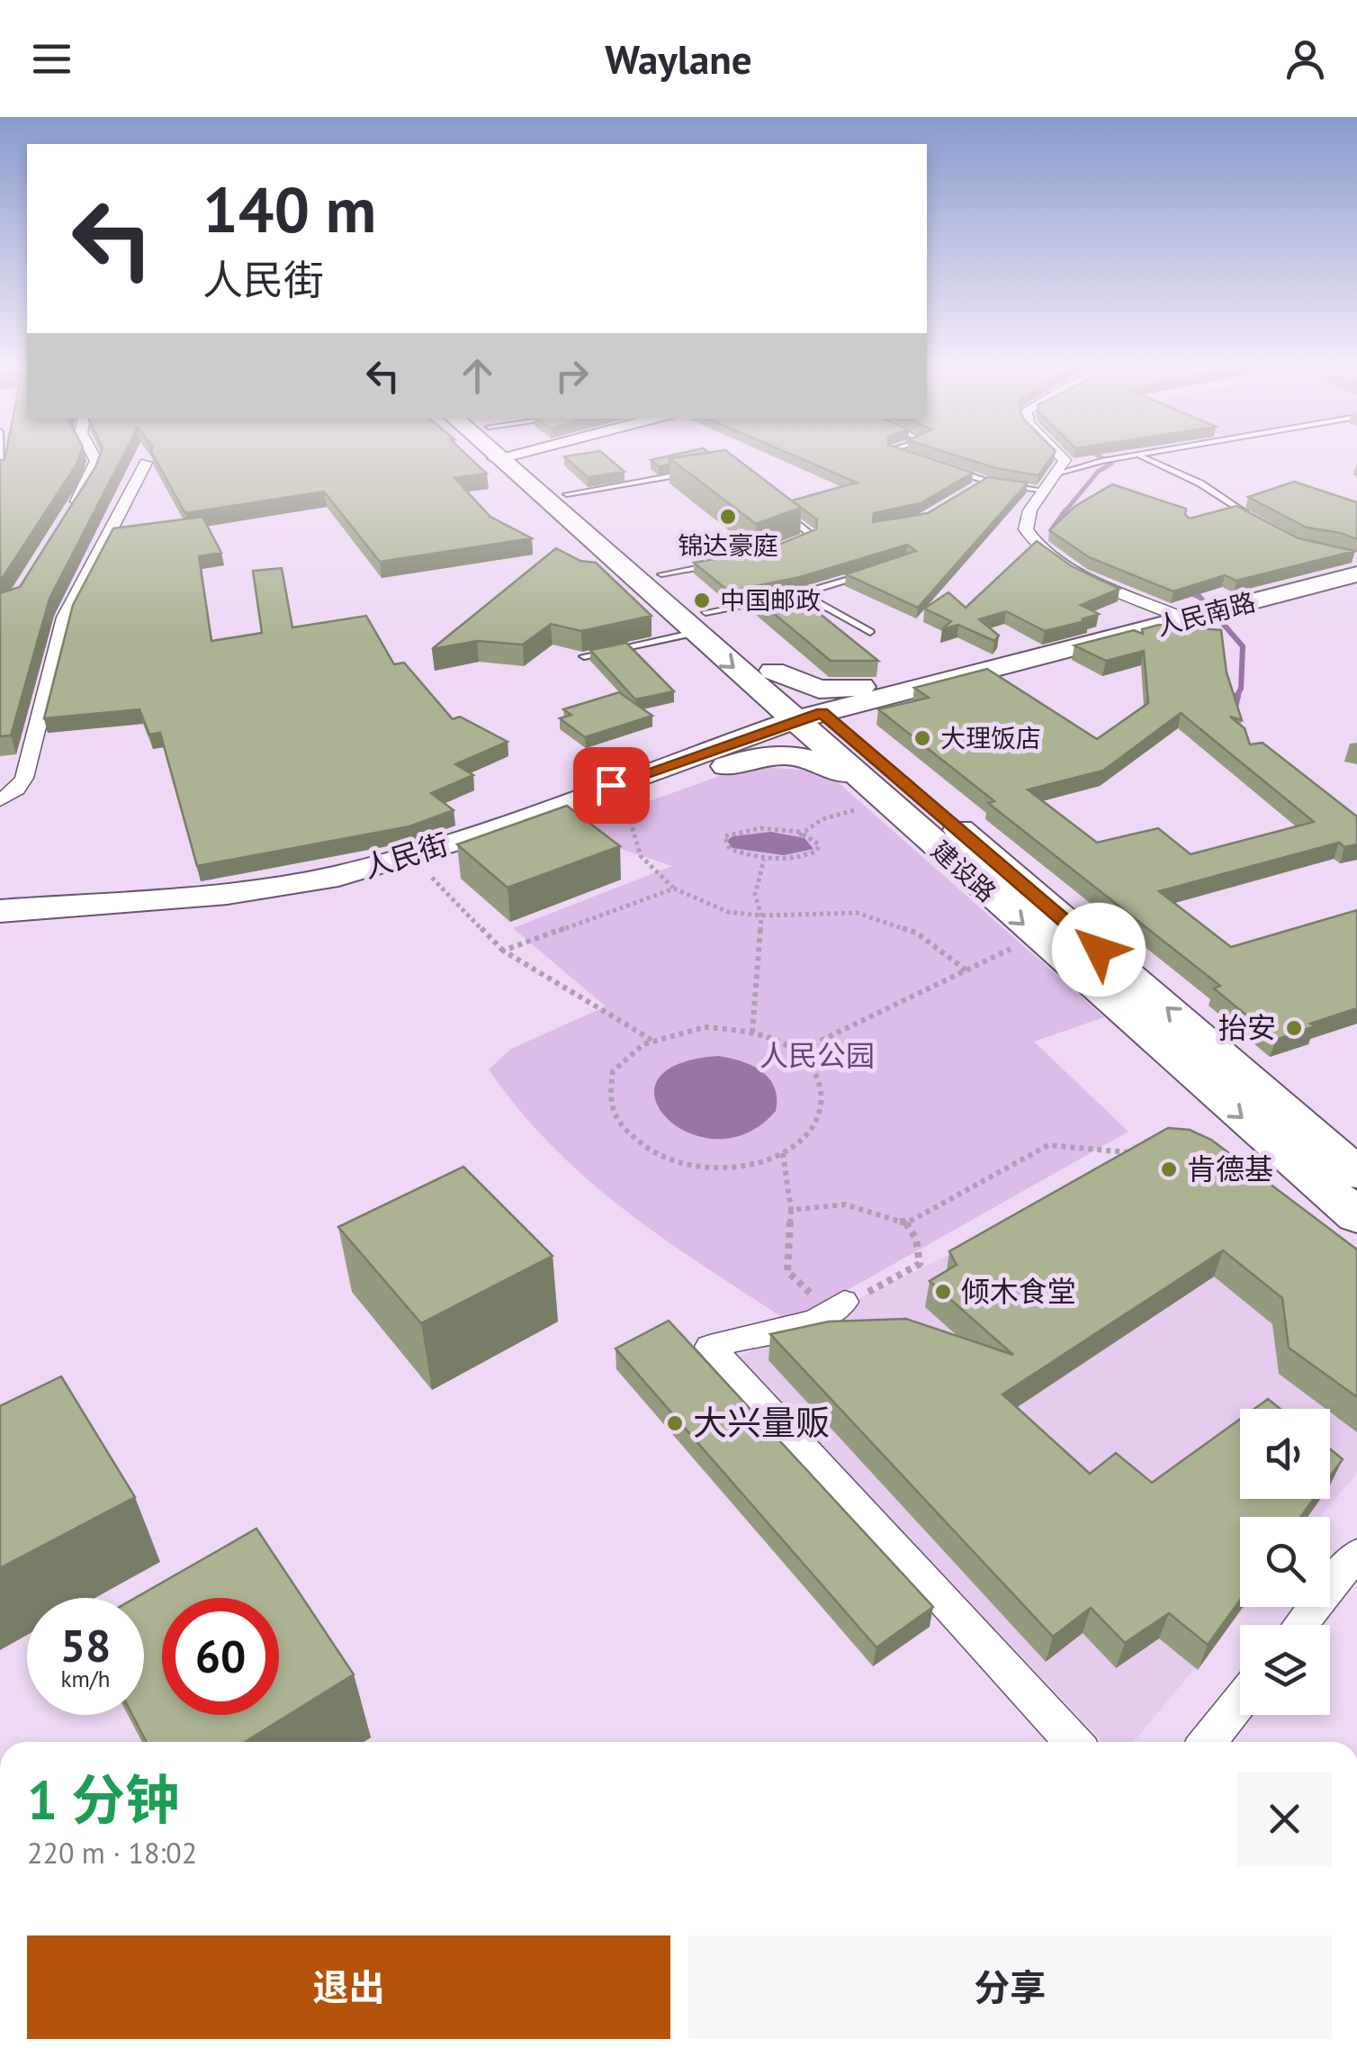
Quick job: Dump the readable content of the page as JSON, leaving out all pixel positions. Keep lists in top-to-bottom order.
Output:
{
  "streets": {
    "main road": ["人民南路", "人民街", "建设路"]
  },
  "crossings": [
    ["人民南路", "人民街"],
    ["人民南路", "建设路"],
    ["人民街", "建设路"]
  ],
  "parks": ["人民公园"],
  "places": [
    "锦达豪庭",
    "中国邮政",
    "大理饭店",
    "抬安",
    "肯德基",
    "倾木食堂",
    "大兴量贩"
  ],
  "page": {
    "header": "Waylane",
    "turn": ["140 m", "人民街"],
    "speed": "58 km/h",
    "limit": "60",
    "heading": ["1 分钟", "220 m · 18:02"],
    "buttons": ["退出", "分享"]
  }
}
